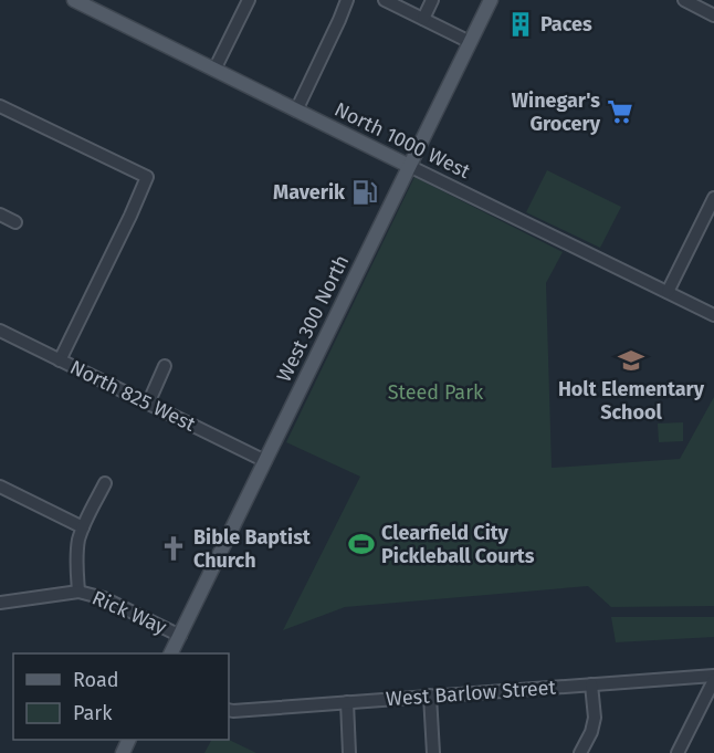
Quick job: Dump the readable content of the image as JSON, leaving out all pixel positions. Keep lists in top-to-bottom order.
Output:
{
  "streets": {
    "main road": ["North 1000 West", "West 300 North"],
    "street": ["North 825 West", "Rick Way", "West Barlow Street"]
  },
  "crossings": [
    ["North 1000 West", "West 300 North"],
    ["West 300 North", "North 825 West"],
    ["West 300 North", "Rick Way"]
  ],
  "parks": ["Steed Park"],
  "places": {
    "building": ["Paces"],
    "supermarket": ["Winegar's Grocery"],
    "fuel station": ["Maverik"],
    "school or university": ["Holt Elementary School"],
    "sports": ["Clearfield City Pickleball Courts"],
    "church": ["Bible Baptist Church"]
  },
  "legend": ["Road", "Park"]
}
